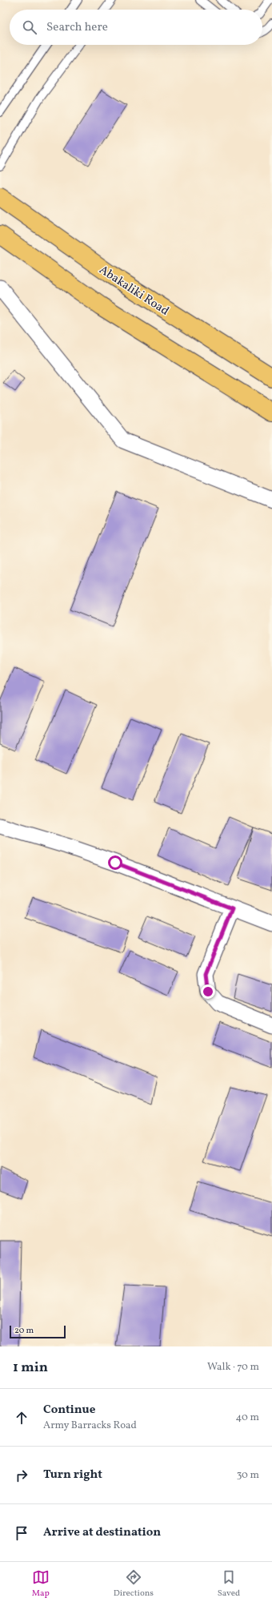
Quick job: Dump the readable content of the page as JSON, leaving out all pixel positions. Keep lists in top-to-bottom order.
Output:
{
  "streets": {
    "main road": ["Abakaliki Road"]
  },
  "scale_bar": "20 m",
  "page": {
    "search": "Search here",
    "scale": "20 m",
    "heading": ["1 min", "Walk · 70 m"],
    "list": [
      ["Continue", "Army Barracks Road", "40 m"],
      ["Turn right", "30 m"],
      "Arrive at destination"
    ],
    "nav": ["Map", "Directions", "Saved"]
  }
}
